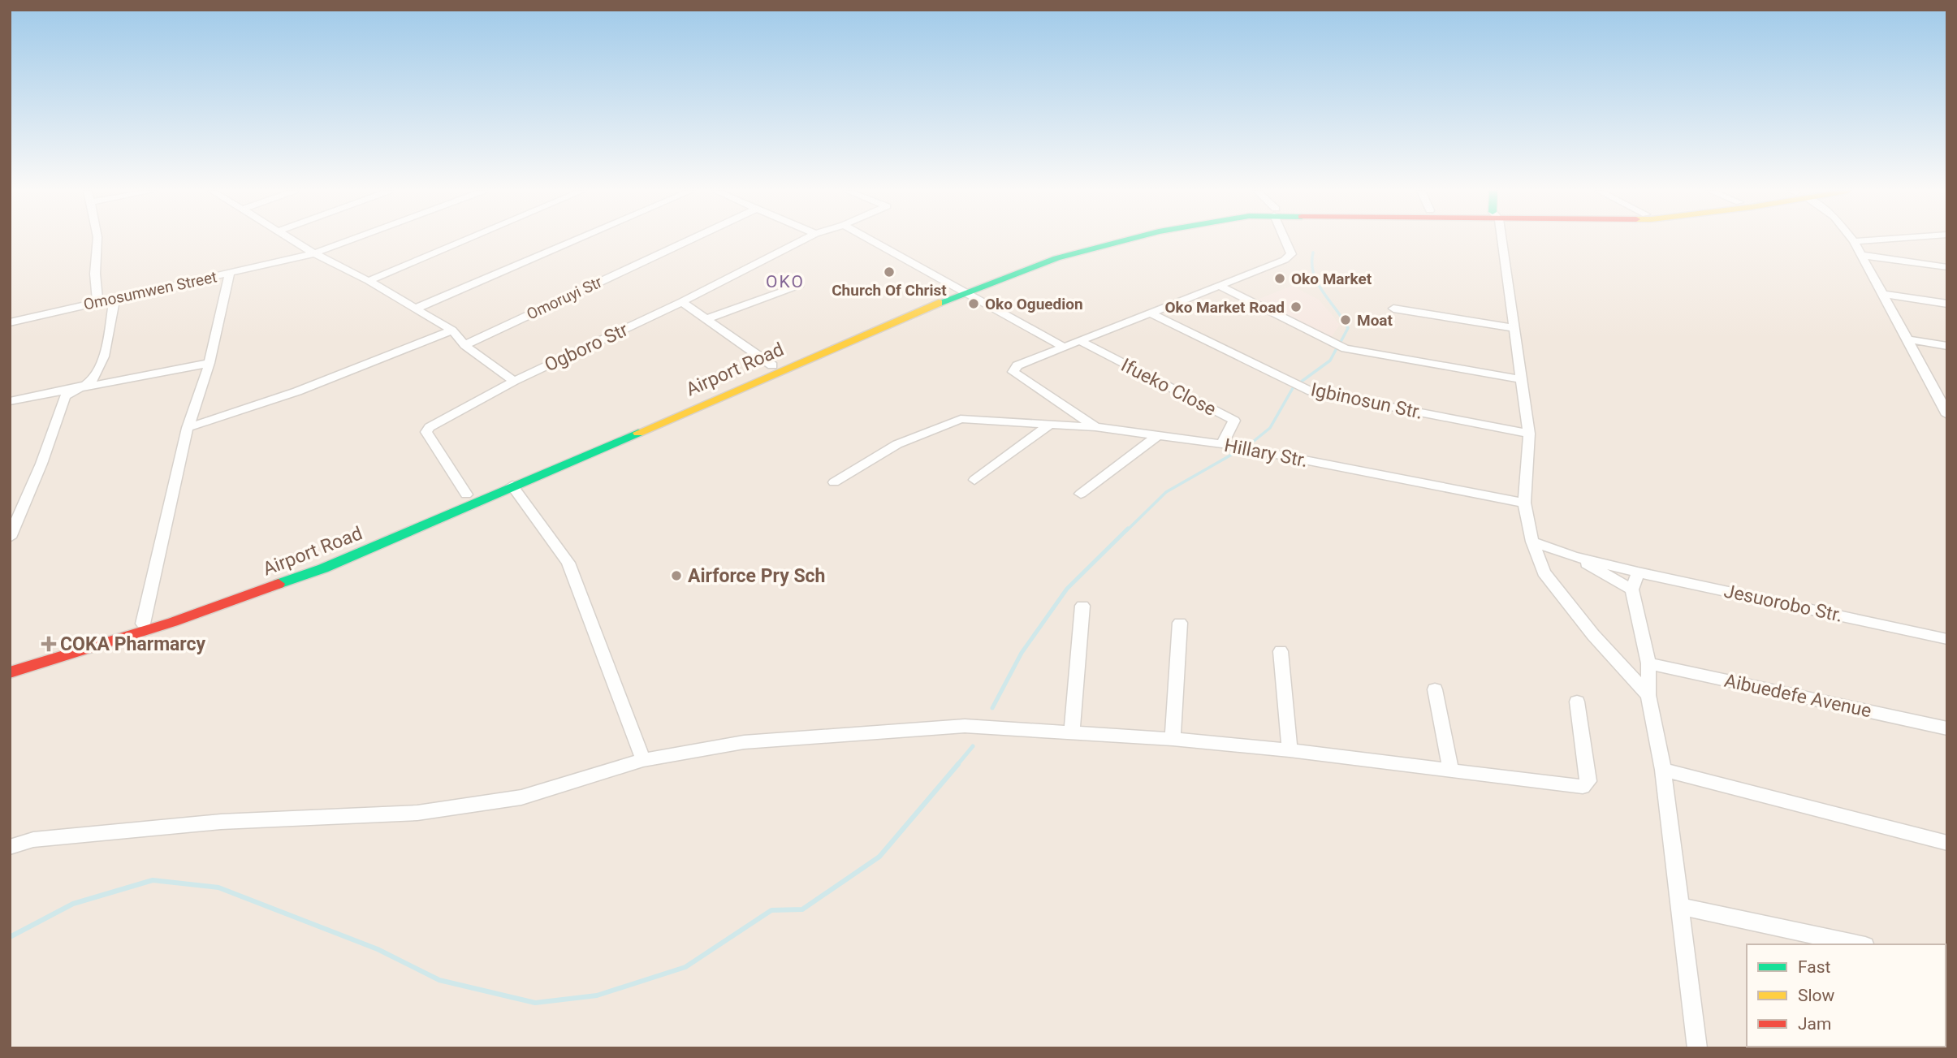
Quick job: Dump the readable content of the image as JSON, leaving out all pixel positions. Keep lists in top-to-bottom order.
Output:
{
  "streets": {
    "main road": ["Airport Road"],
    "street": [
      "Omosumwen Street",
      "Omoruyi Str",
      "Ogboro Str",
      "Ifueko Close",
      "Igbinosun Str.",
      "Hillary Str.",
      "Jesuorobo Str.",
      "Aibuedefe Avenue"
    ]
  },
  "crossings": [
    ["Ogboro Str", "Airport Road"],
    ["Ifueko Close", "Hillary Str."]
  ],
  "districts": ["OKO"],
  "places": {
    "other": [
      "Church Of Christ",
      "Oko Market",
      "Oko Oguedion",
      "Oko Market Road",
      "Moat",
      "Airforce Pry Sch"
    ],
    "health": ["COKA Pharmarcy"]
  },
  "legend": ["Fast", "Slow", "Jam"]
}
